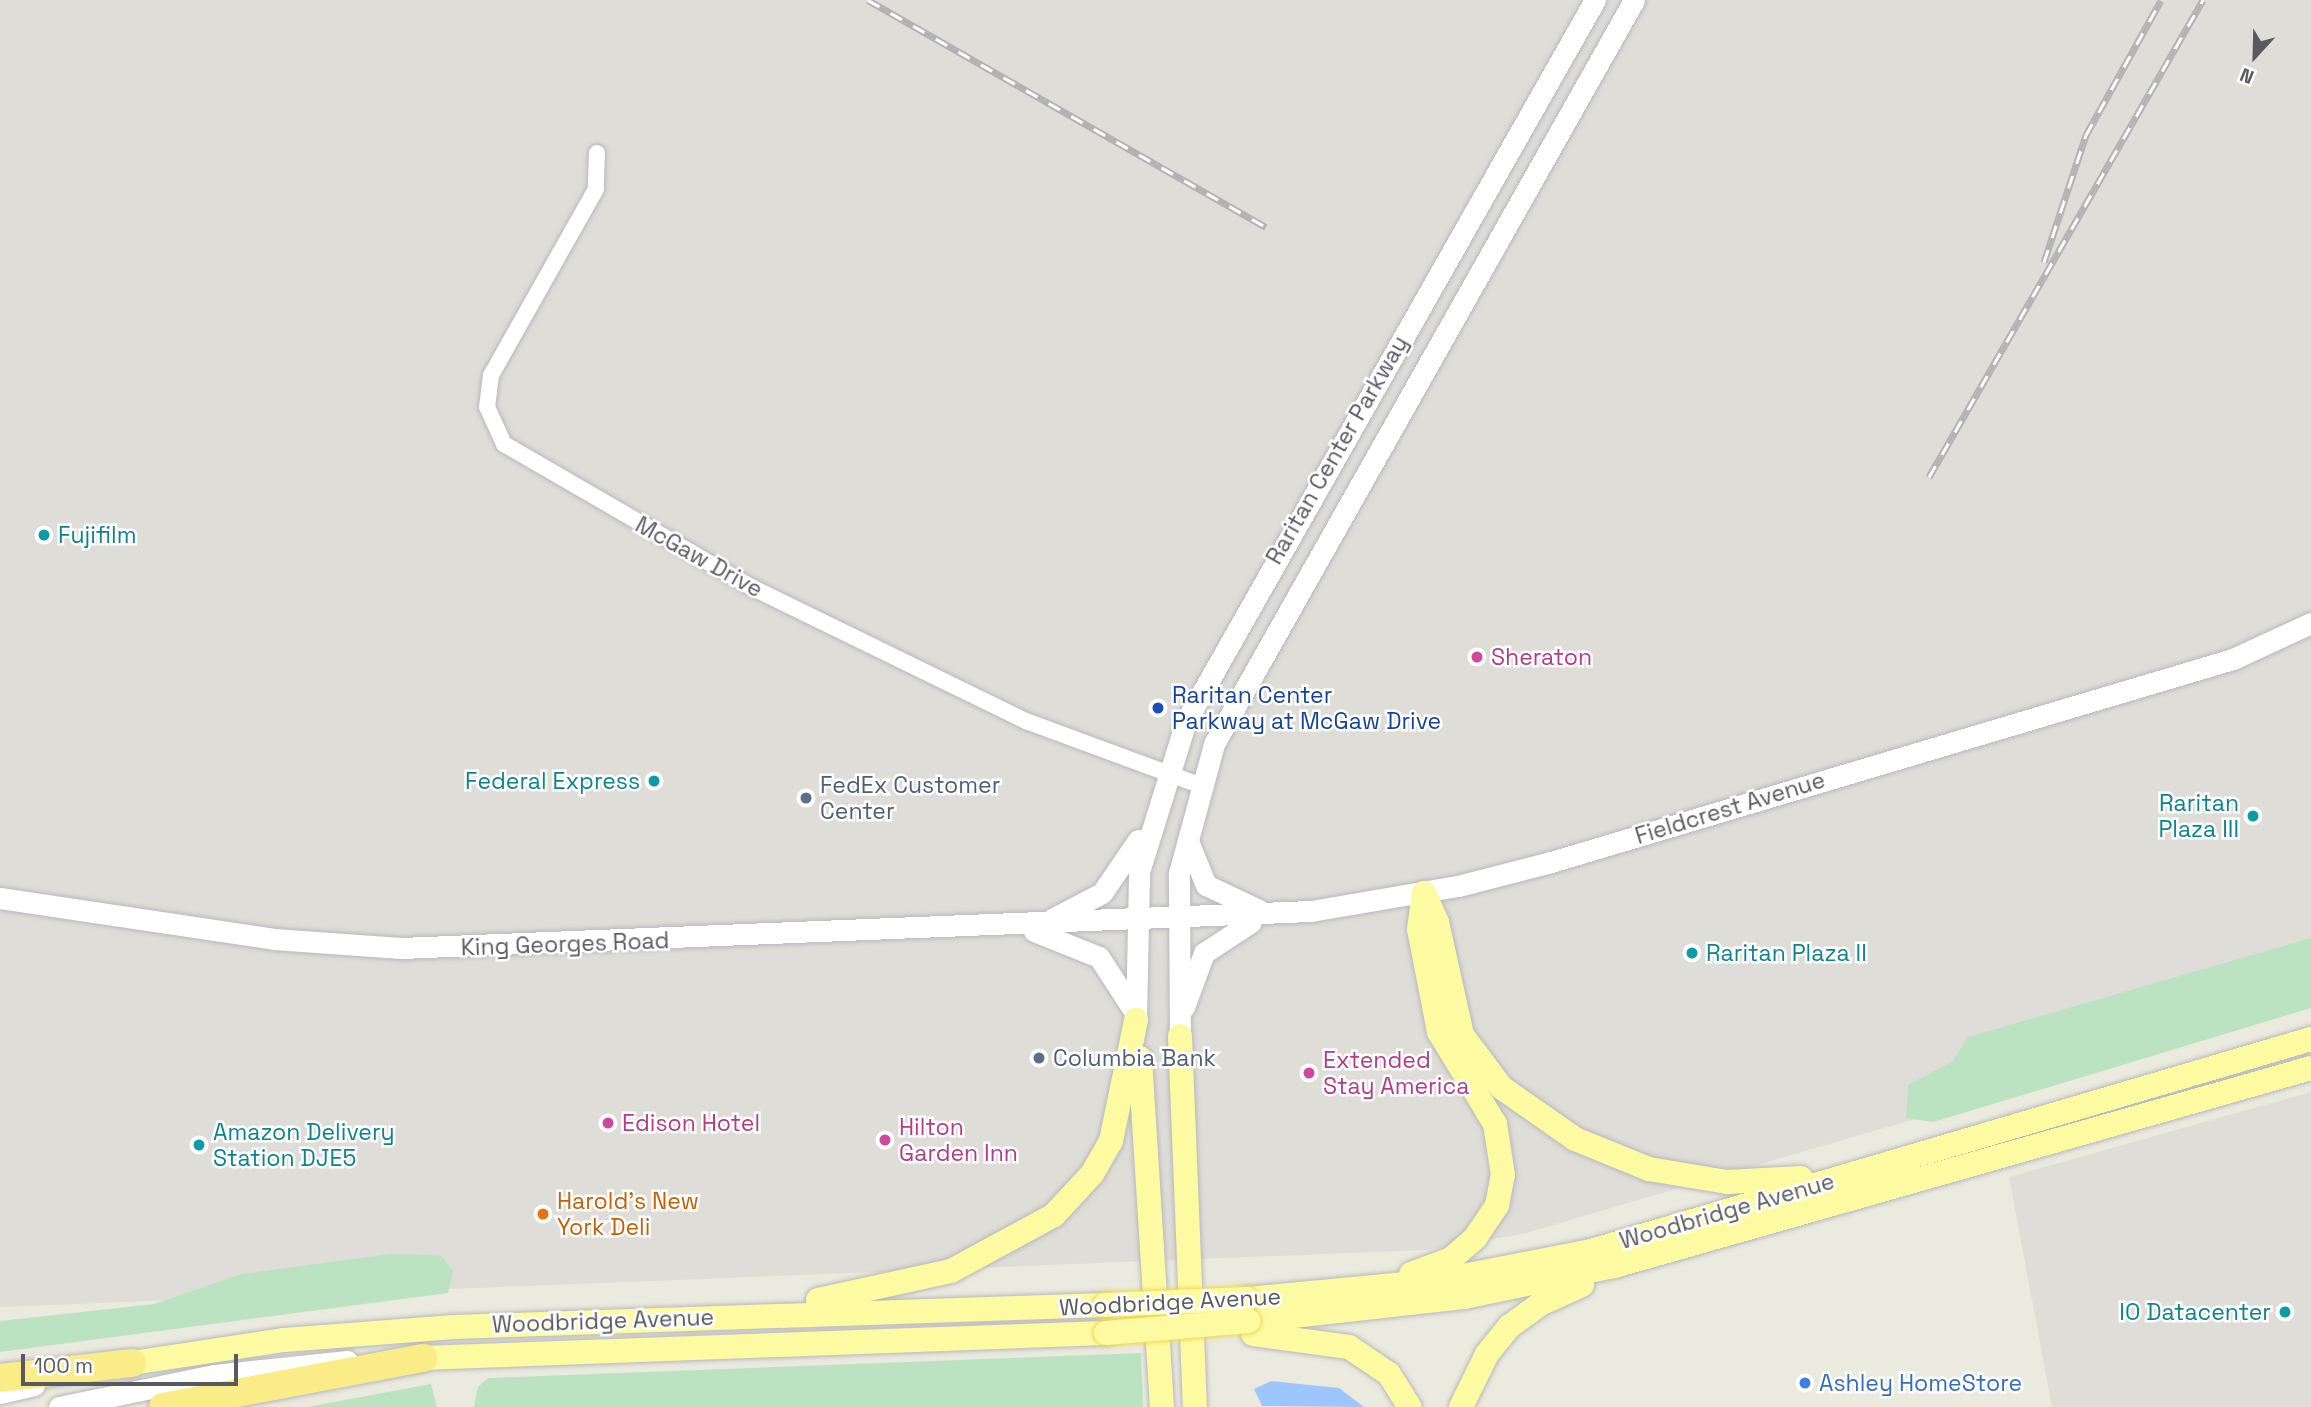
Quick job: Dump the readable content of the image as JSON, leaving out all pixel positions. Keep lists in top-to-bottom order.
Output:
{
  "streets": {
    "main road": [
      "Raritan Center Parkway",
      "Fieldcrest Avenue",
      "King Georges Road",
      "Woodbridge Avenue"
    ],
    "street": ["McGaw Drive"]
  },
  "crossings": [
    ["Raritan Center Parkway", "McGaw Drive"],
    ["Raritan Center Parkway", "Fieldcrest Avenue"],
    ["Raritan Center Parkway", "King Georges Road"],
    ["Fieldcrest Avenue", "King Georges Road"]
  ],
  "places": [
    "Fujifilm",
    "Sheraton",
    "Raritan Center Parkway at McGaw Drive",
    "Federal Express",
    "FedEx Customer Center",
    "Raritan Plaza III",
    "Raritan Plaza II",
    "Columbia Bank",
    "Extended Stay America",
    "Edison Hotel",
    "Hilton Garden Inn",
    "Amazon Delivery Station DJE5",
    "Harold's New York Deli",
    "IO Datacenter",
    "Ashley HomeStore"
  ],
  "scale_bar": "100 m",
  "north": "bottom"
}
